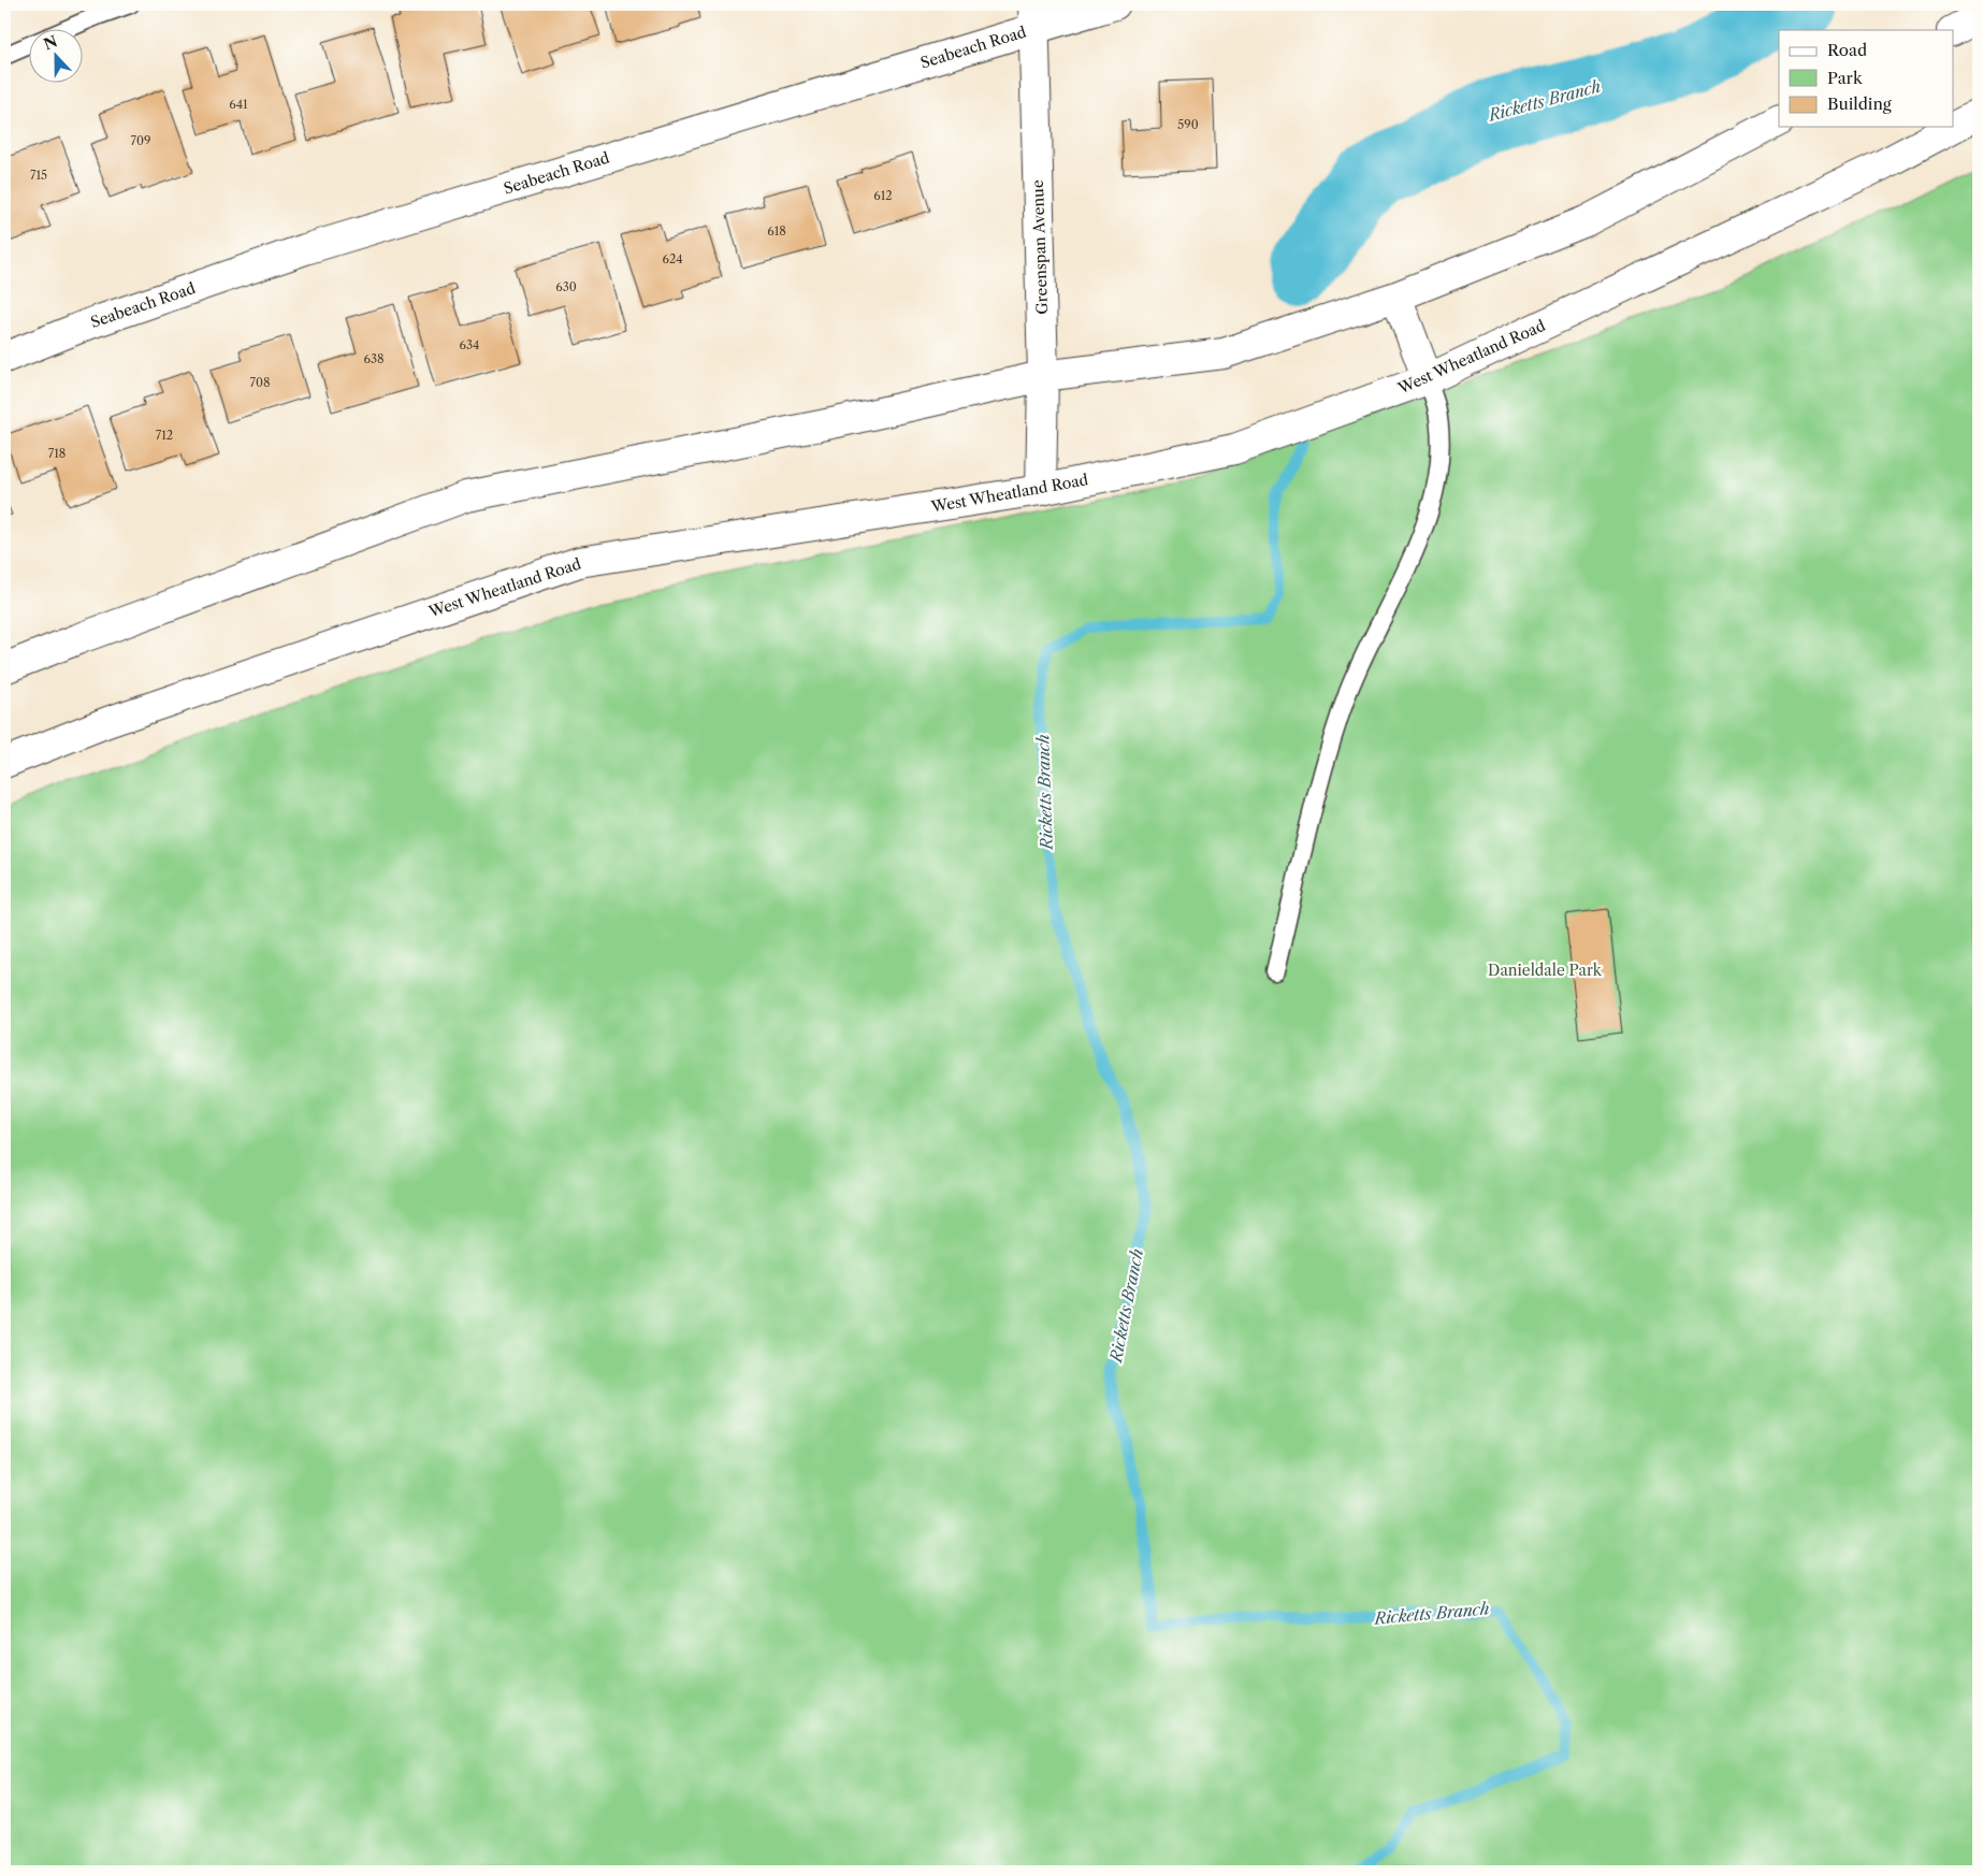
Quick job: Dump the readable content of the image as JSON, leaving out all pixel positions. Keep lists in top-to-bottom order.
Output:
{
  "streets": {
    "main road": ["Seabeach Road", "Greenspan Avenue", "West Wheatland Road"]
  },
  "crossings": [
    ["Seabeach Road", "Greenspan Avenue"],
    ["Greenspan Avenue", "West Wheatland Road"]
  ],
  "water": ["Ricketts Branch"],
  "parks": ["Danieldale Park"],
  "house_numbers": [
    "641",
    "590",
    "709",
    "715",
    "612",
    "618",
    "624",
    "630",
    "634",
    "638",
    "708",
    "712",
    "718"
  ],
  "legend": ["Road", "Park", "Building"],
  "north": "top"
}
